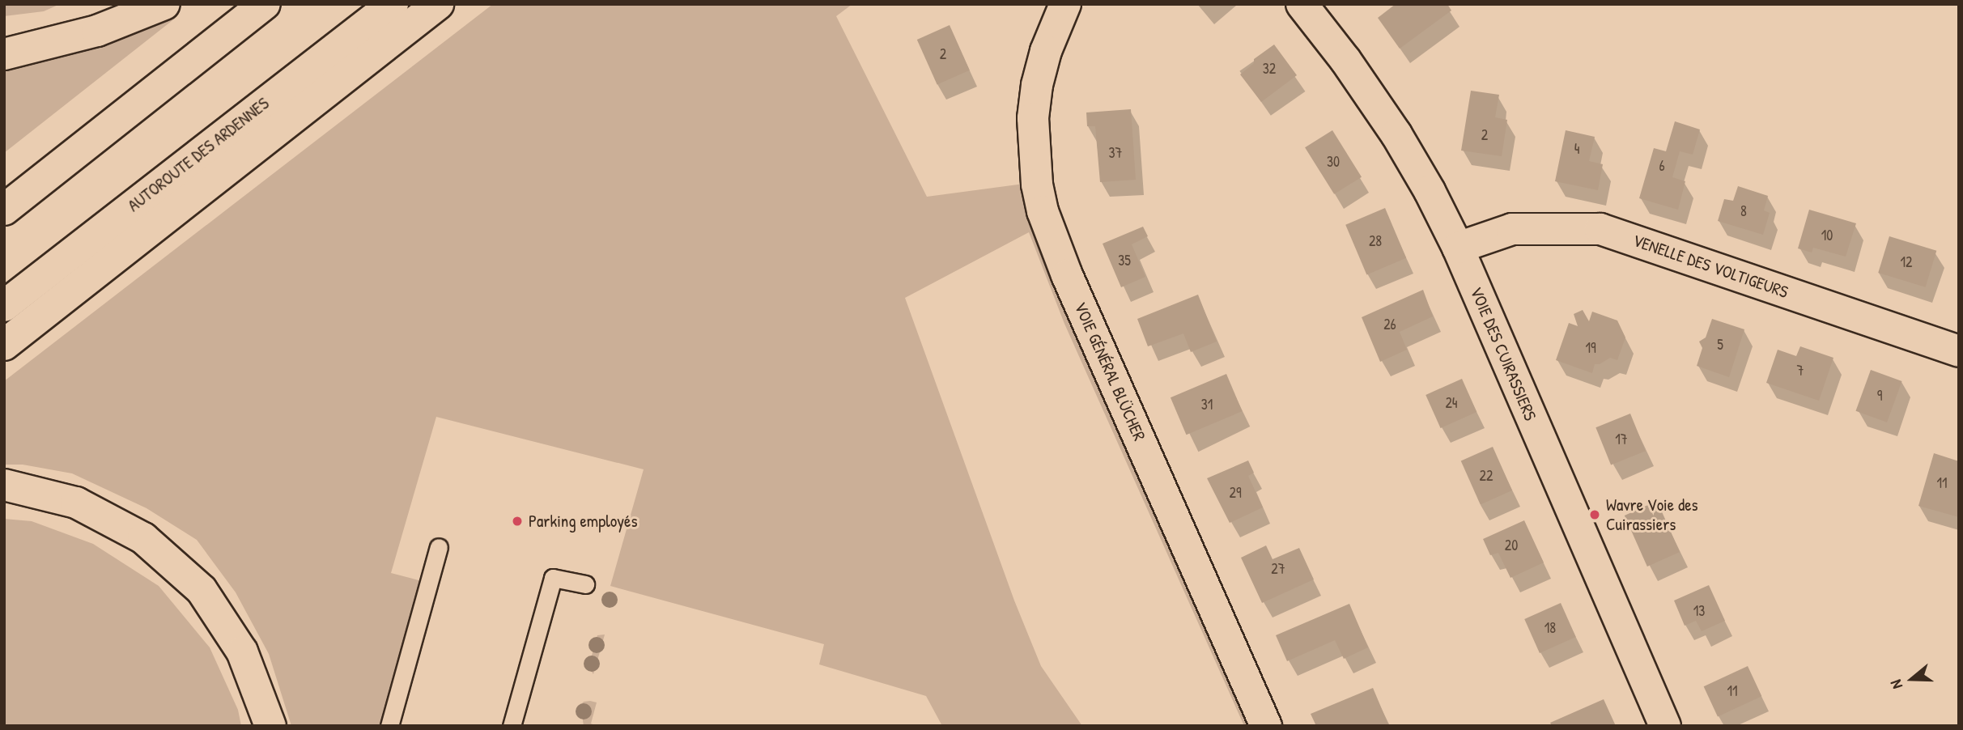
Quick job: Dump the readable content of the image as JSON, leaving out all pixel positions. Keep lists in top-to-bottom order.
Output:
{
  "streets": {
    "main road": [
      "AUTOROUTE DES ARDENNES",
      "VENELLE DES VOLTIGEURS",
      "VOIE DES CUIRASSIERS",
      "VOIE GÉNÉRAL BLÜCHER"
    ]
  },
  "crossings": [
    ["VENELLE DES VOLTIGEURS", "VOIE DES CUIRASSIERS"]
  ],
  "places": ["Wavre Voie des Cuirassiers", "Parking employés"],
  "house_numbers": [
    "2",
    "32",
    "2",
    "4",
    "37",
    "30",
    "6",
    "8",
    "10",
    "28",
    "35",
    "12",
    "26",
    "5",
    "19",
    "7",
    "9",
    "24",
    "31",
    "17",
    "22",
    "11",
    "29",
    "20",
    "27",
    "13",
    "18",
    "11"
  ],
  "north": "left"
}
